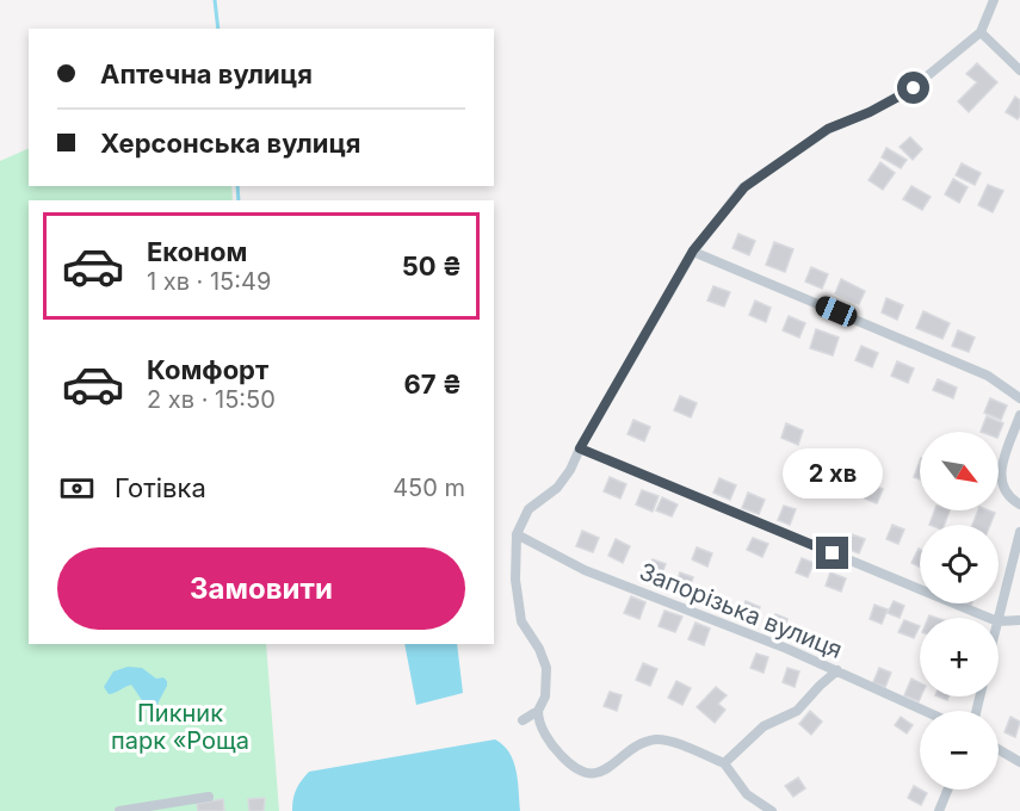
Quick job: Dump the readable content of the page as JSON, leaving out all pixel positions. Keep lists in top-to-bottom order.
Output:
{
  "streets": {
    "street": ["Запорізька вулиця"]
  },
  "parks": ["Пикник парк «Роща"],
  "north": "bottom right",
  "page": {
    "banner": ["Аптечна вулиця", "Херсонська вулиця"],
    "list": [
      {
        "name": "Економ",
        "note": "1 хв · 15:49",
        "value": "50 ₴"
      },
      {
        "name": "Комфорт",
        "note": "2 хв · 15:50",
        "value": "67 ₴"
      }
    ],
    "map_buttons": ["+", "−"],
    "bubble": "2 хв",
    "pay": ["Готівка", "450 m"],
    "buttons": "Замовити"
  }
}
